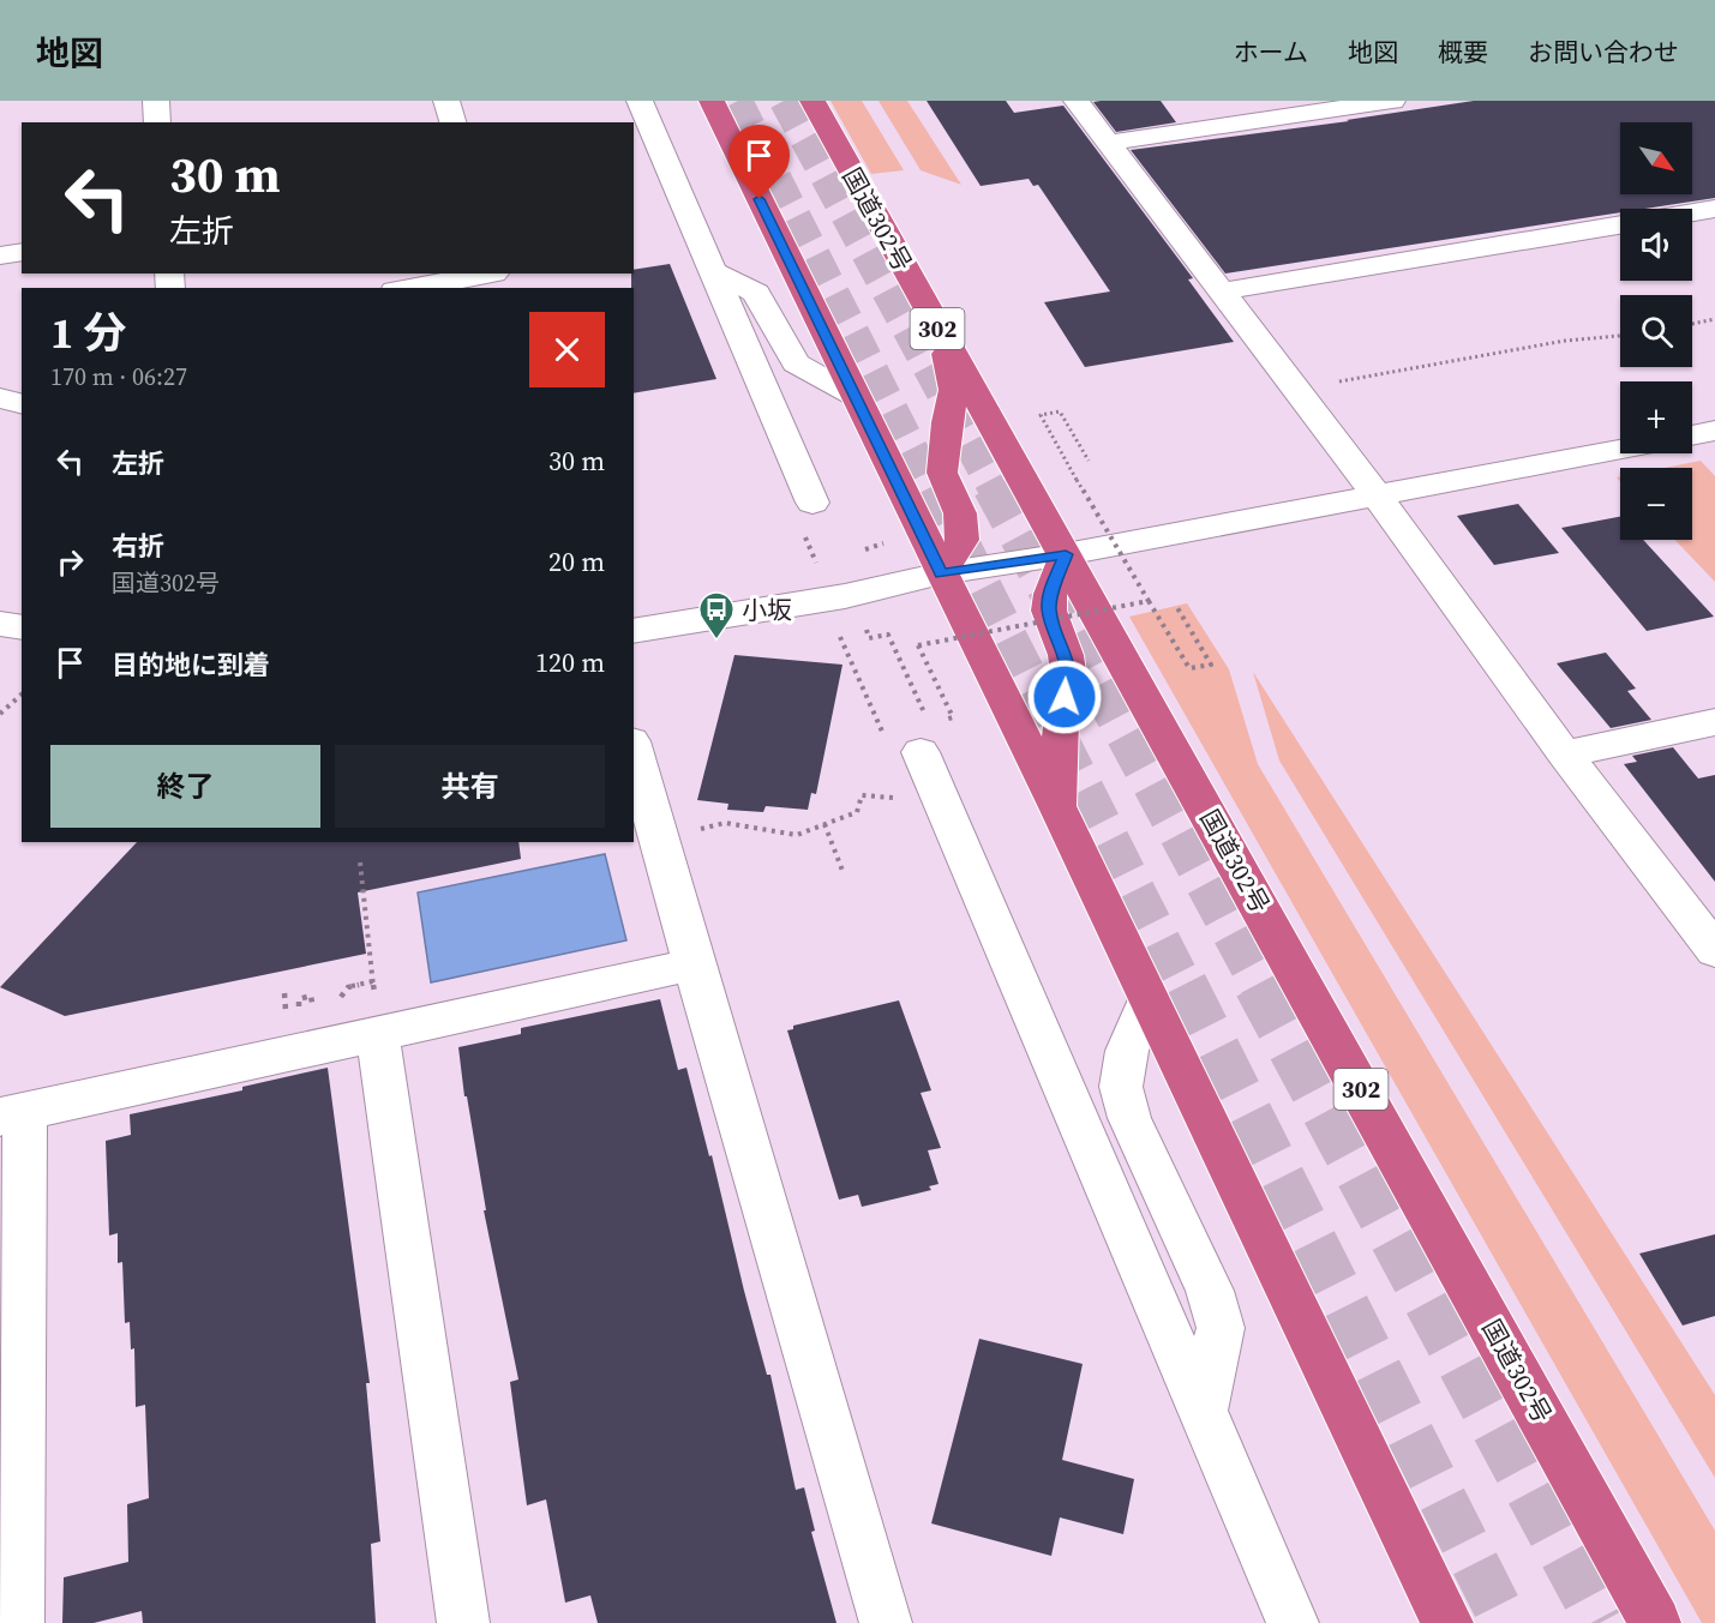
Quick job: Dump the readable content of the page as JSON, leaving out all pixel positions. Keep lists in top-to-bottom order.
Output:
{
  "streets": {
    "highway": ["国道302号", "302"]
  },
  "places": {
    "bus stop": ["小坂"]
  },
  "north": "bottom right",
  "page": {
    "header": "地図",
    "nav": [
      "ホーム",
      "地図",
      "概要",
      "お問い合わせ"
    ],
    "map_buttons": ["+", "−"],
    "turn": ["30 m", "左折"],
    "heading": ["1 分", "170 m · 06:27"],
    "list": [
      {
        "name": "左折",
        "value": "30 m"
      },
      {
        "name": "右折",
        "note": "国道302号",
        "value": "20 m"
      },
      {
        "name": "目的地に到着",
        "value": "120 m"
      }
    ],
    "buttons": ["終了", "共有"]
  }
}
